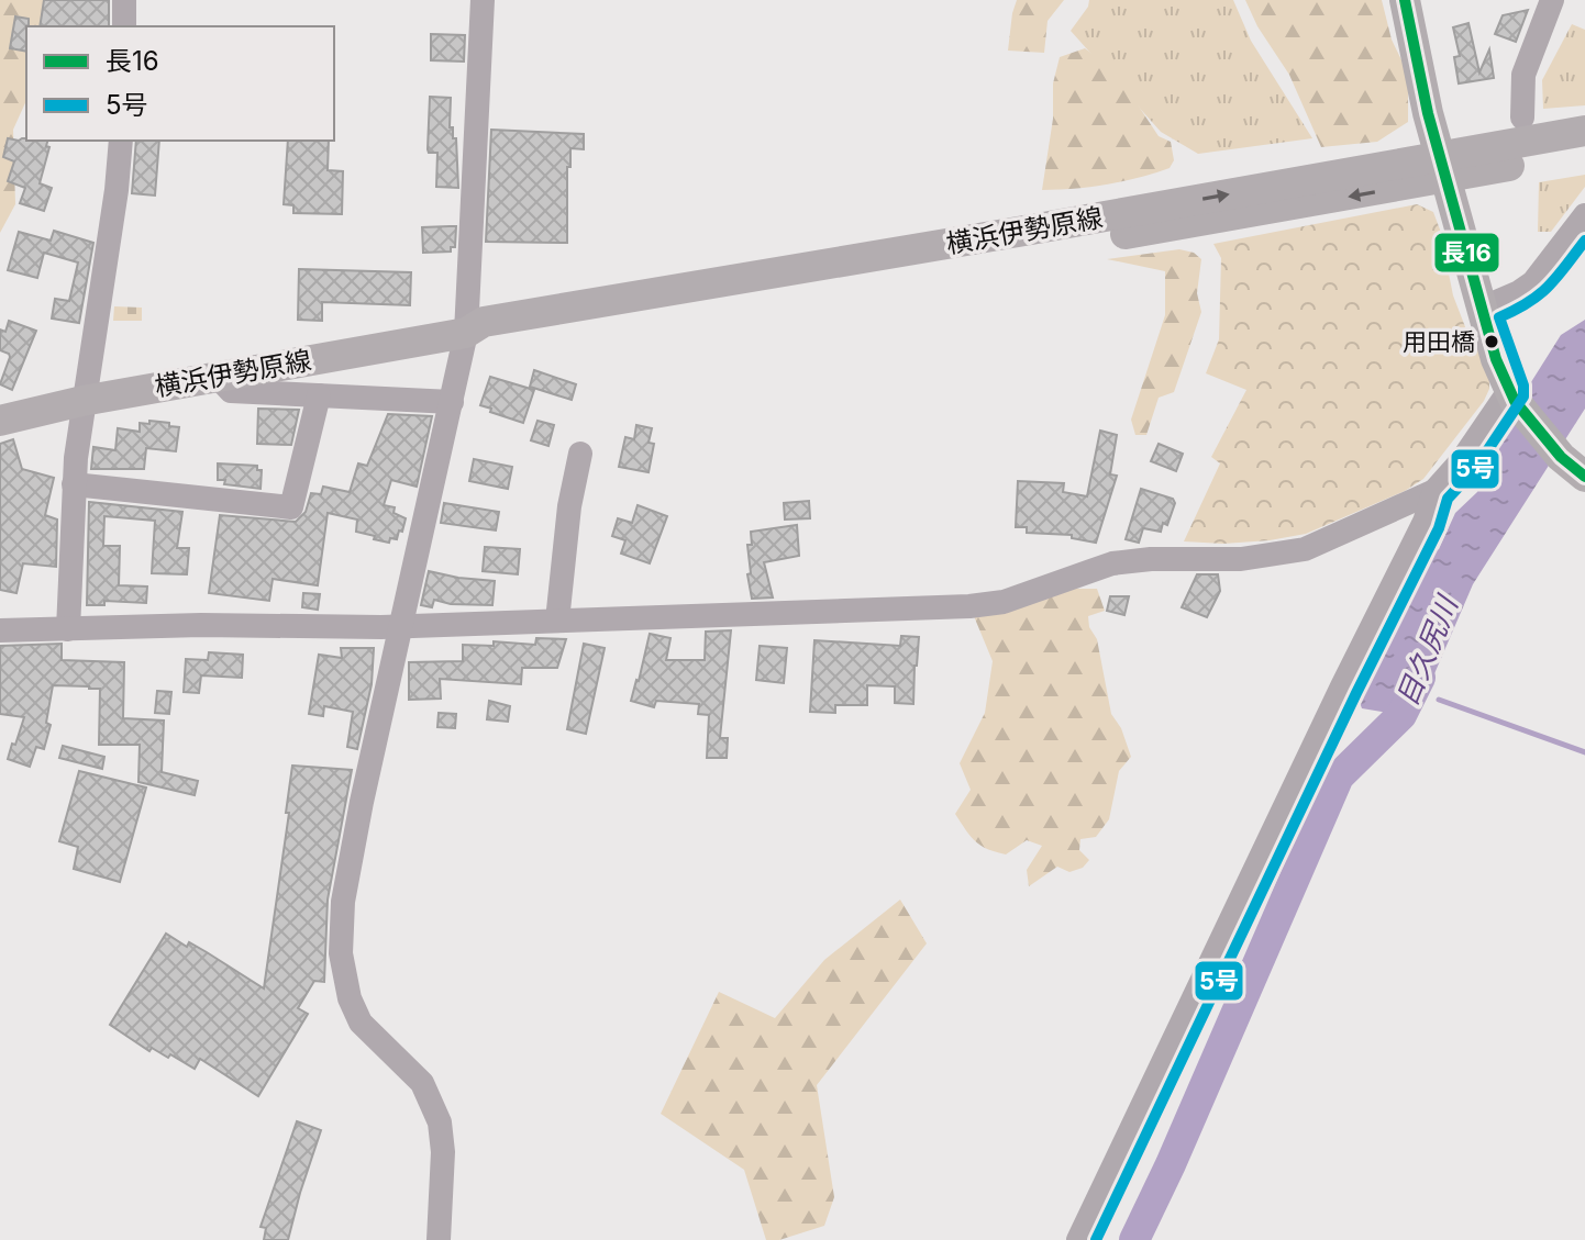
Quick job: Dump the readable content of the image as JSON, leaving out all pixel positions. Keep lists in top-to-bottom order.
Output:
{
  "streets": {
    "main road": ["横浜伊勢原線"]
  },
  "water": ["目久尻川"],
  "places": ["用田橋"],
  "lines": ["transit line 長16", "transit line 5号"],
  "legend": ["長16", "5号"]
}
